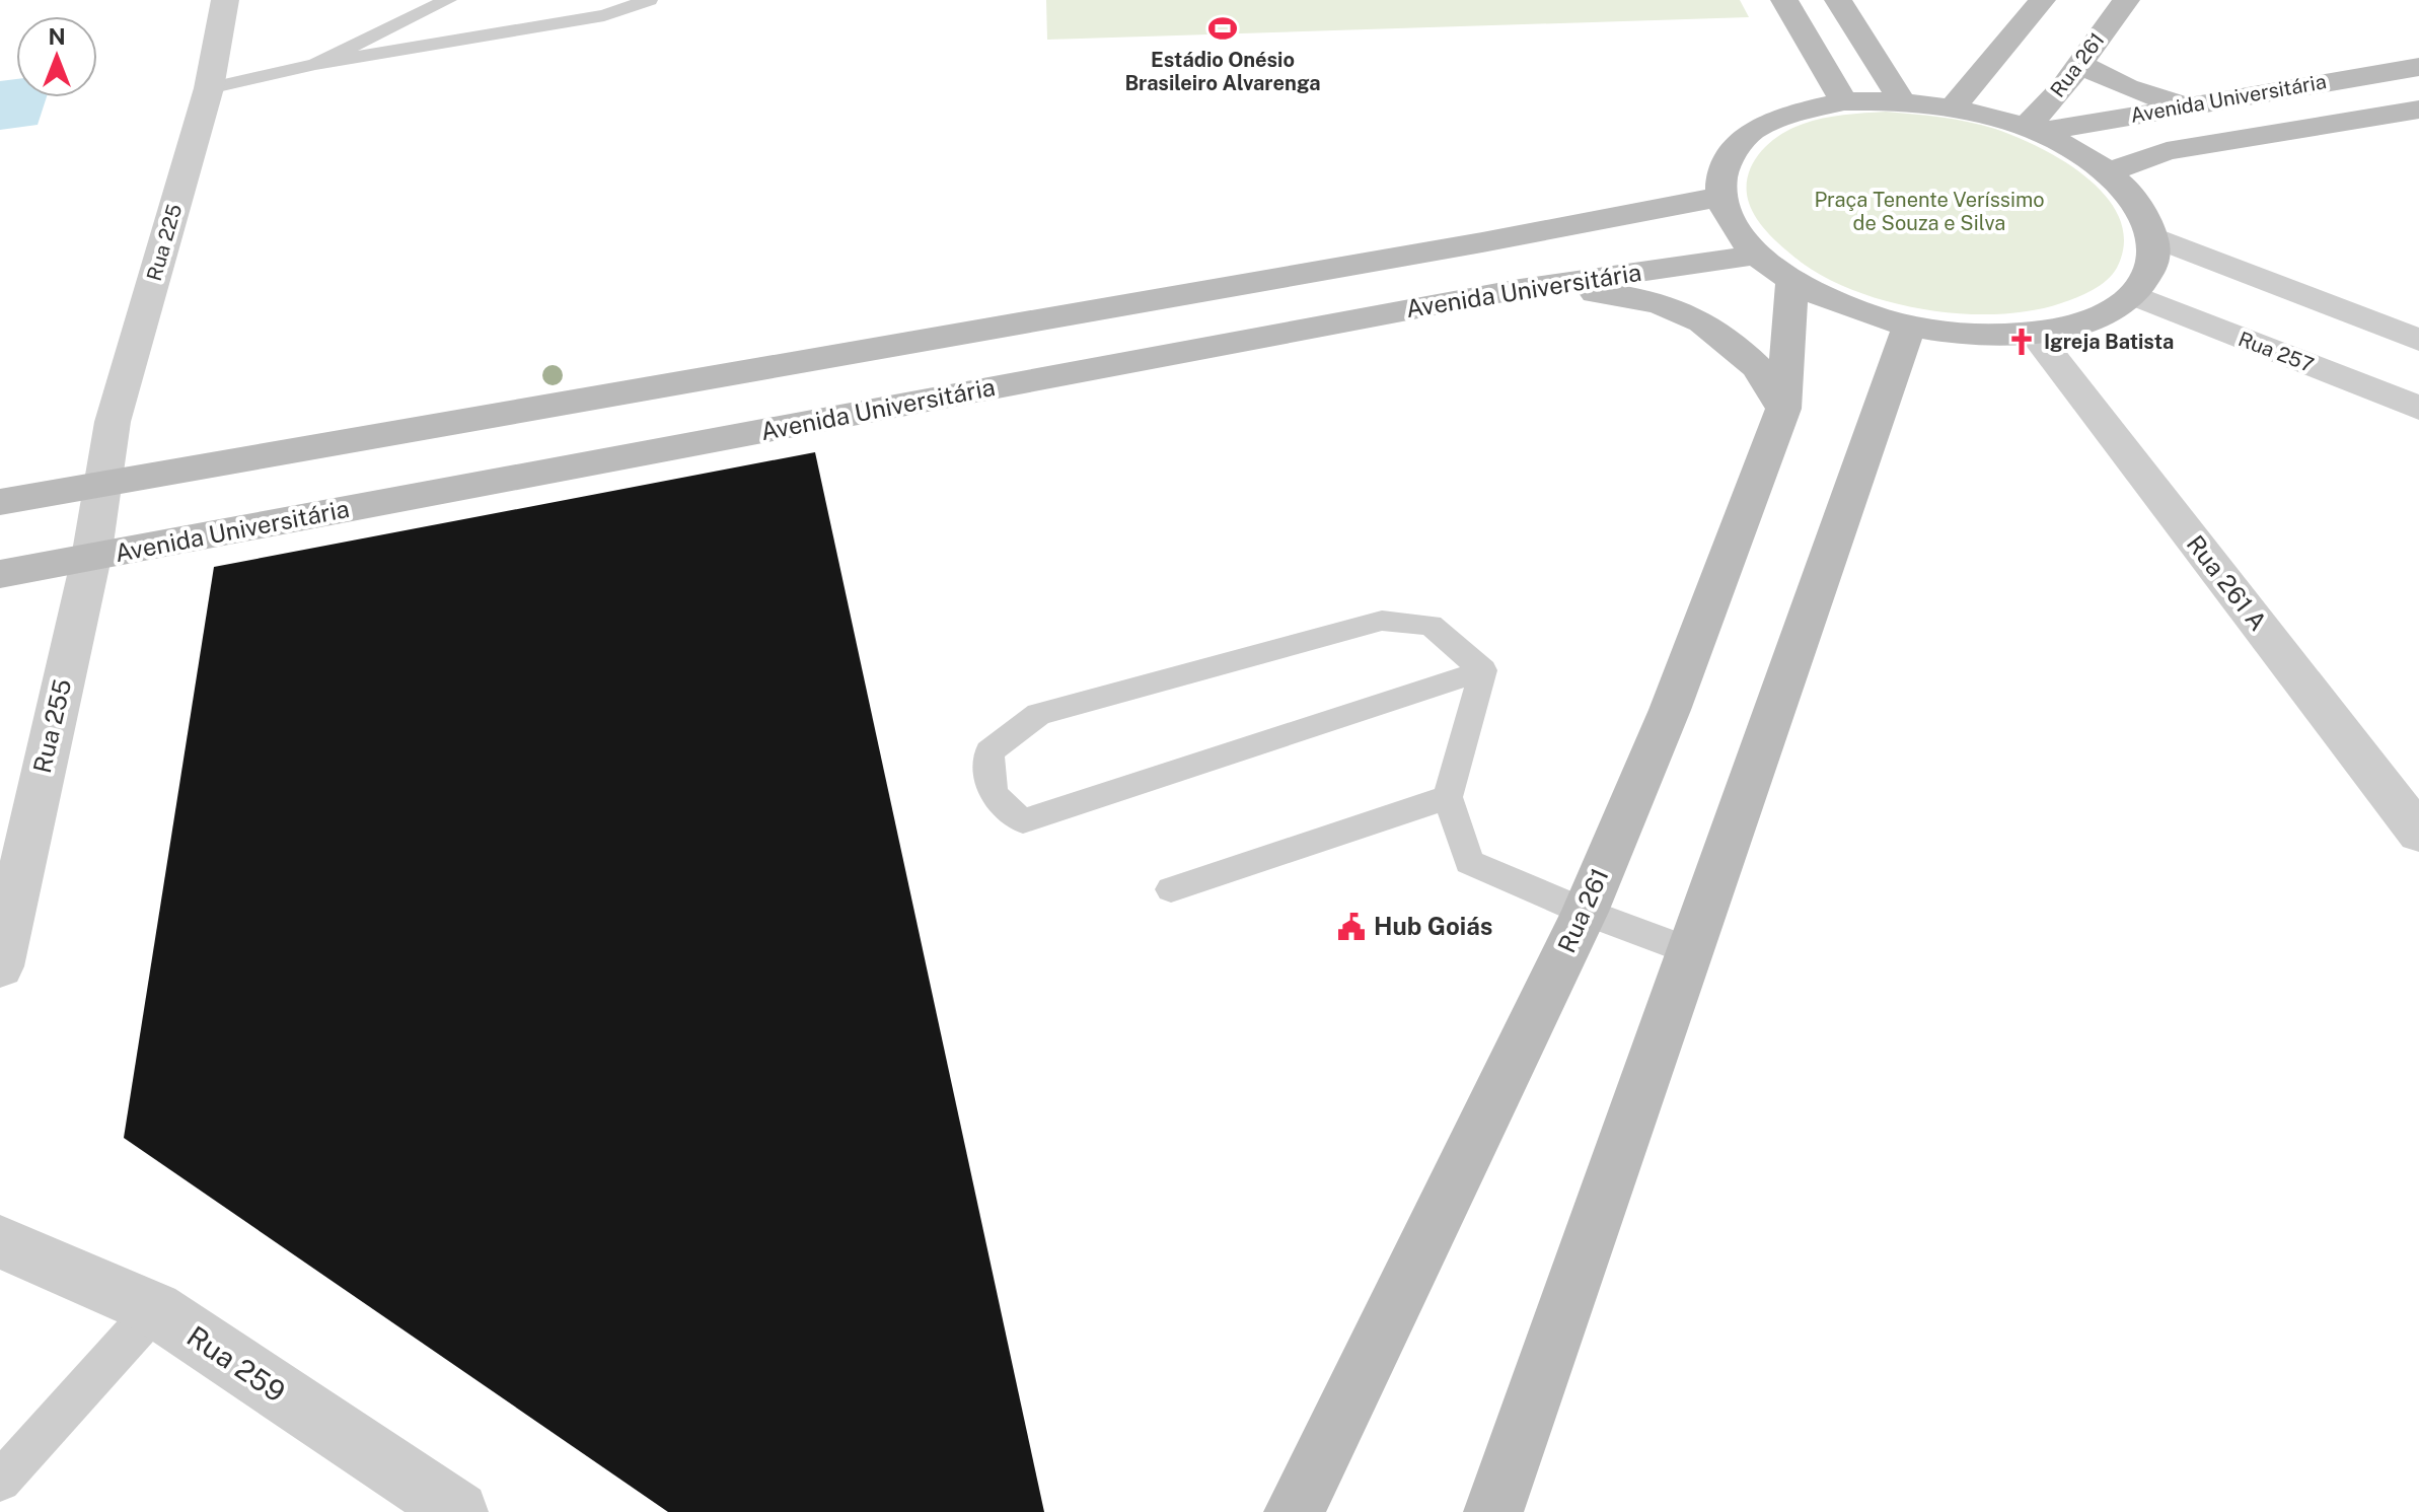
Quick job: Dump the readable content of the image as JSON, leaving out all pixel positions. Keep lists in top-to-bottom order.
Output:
{
  "streets": {
    "main road": ["Rua 261", "Avenida Universitária"],
    "street": [
      "Rua 225",
      "Rua 257",
      "Rua 261 A",
      "Rua 255",
      "Rua 259"
    ]
  },
  "crossings": [
    ["Rua 261", "Avenida Universitária"],
    ["Avenida Universitária", "Rua 255"],
    ["Rua 225", "Rua 255"]
  ],
  "parks": ["Praça Tenente Veríssimo de Souza e Silva"],
  "places": {
    "sports": ["Estádio Onésio Brasileiro Alvarenga"],
    "church": ["Igreja Batista"],
    "public building": ["Hub Goiás"]
  },
  "north": "top"
}
